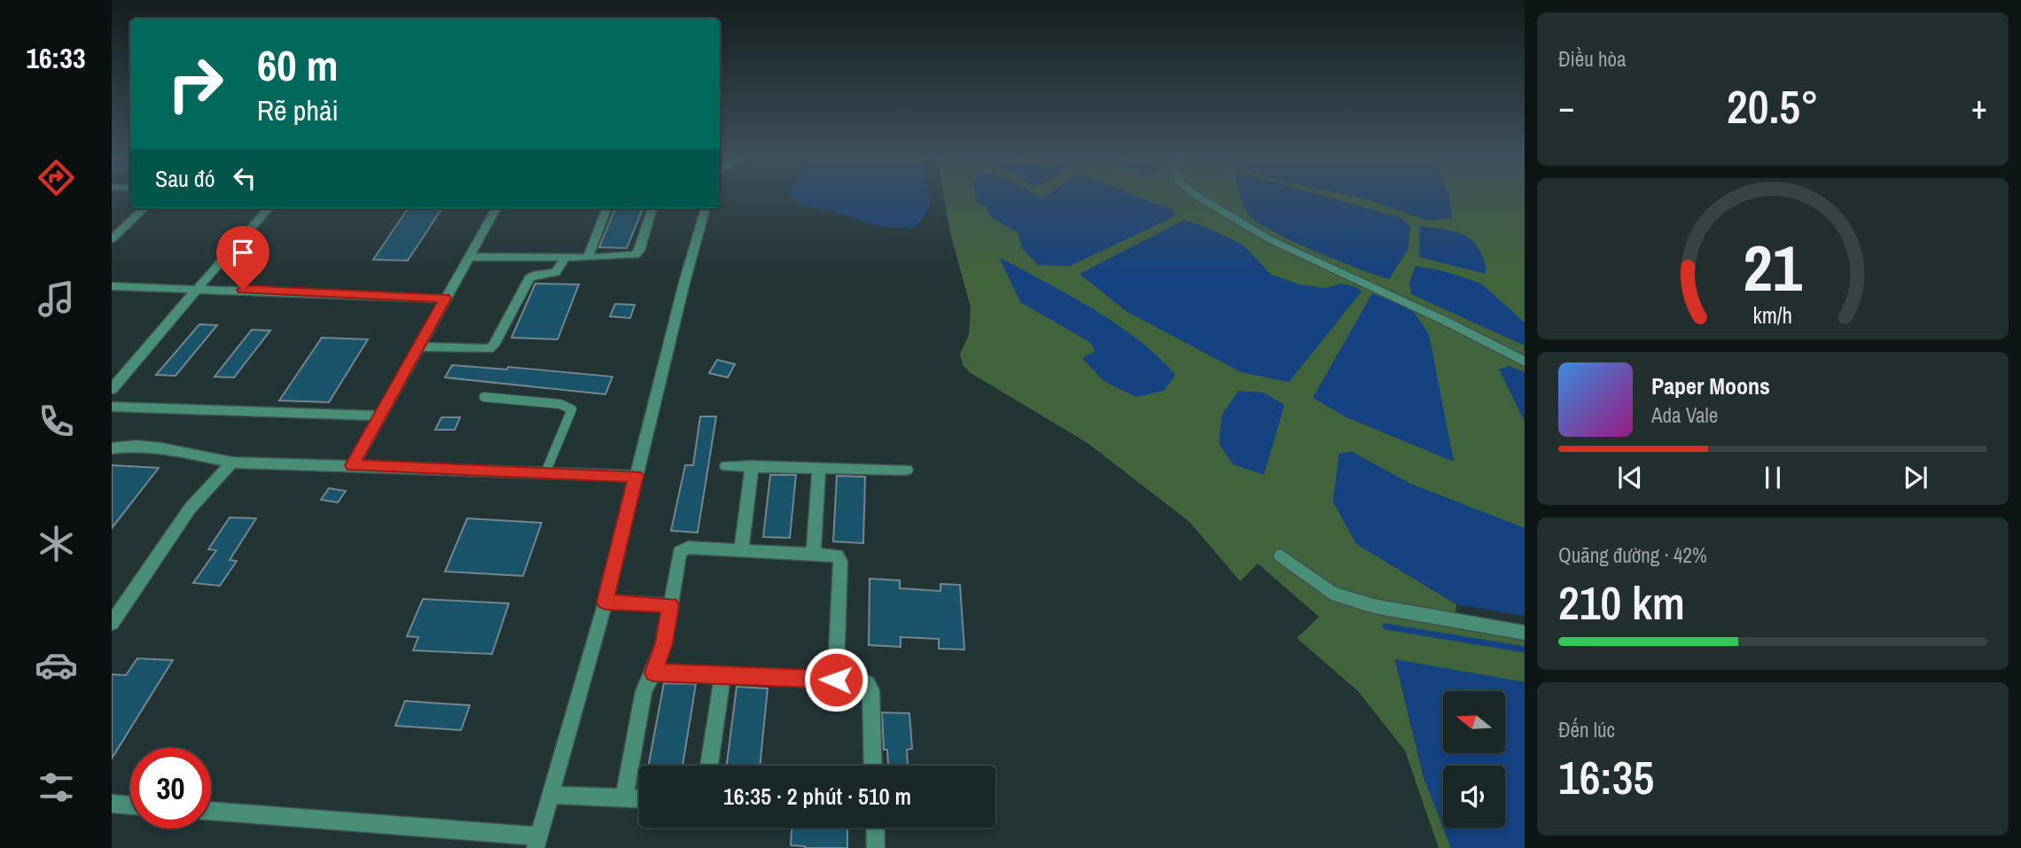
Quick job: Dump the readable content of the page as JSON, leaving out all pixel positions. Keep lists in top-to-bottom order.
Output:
{
  "north": "left",
  "page": {
    "tabs": "16:33",
    "tile": [
      "Điều hòa",
      ["Quãng đường · 42%", "210 km"],
      ["Đến lúc", "16:35"]
    ],
    "turn": ["60 m", "Rẽ phải"],
    "heat": ["−", "20.5°", "+"],
    "then": "Sau đó",
    "song": ["Paper Moons", "Ada Vale"],
    "limit": "30",
    "trip": "16:35 · 2 phút · 510 m",
    "gauge": ["21", "km/h"]
  }
}
